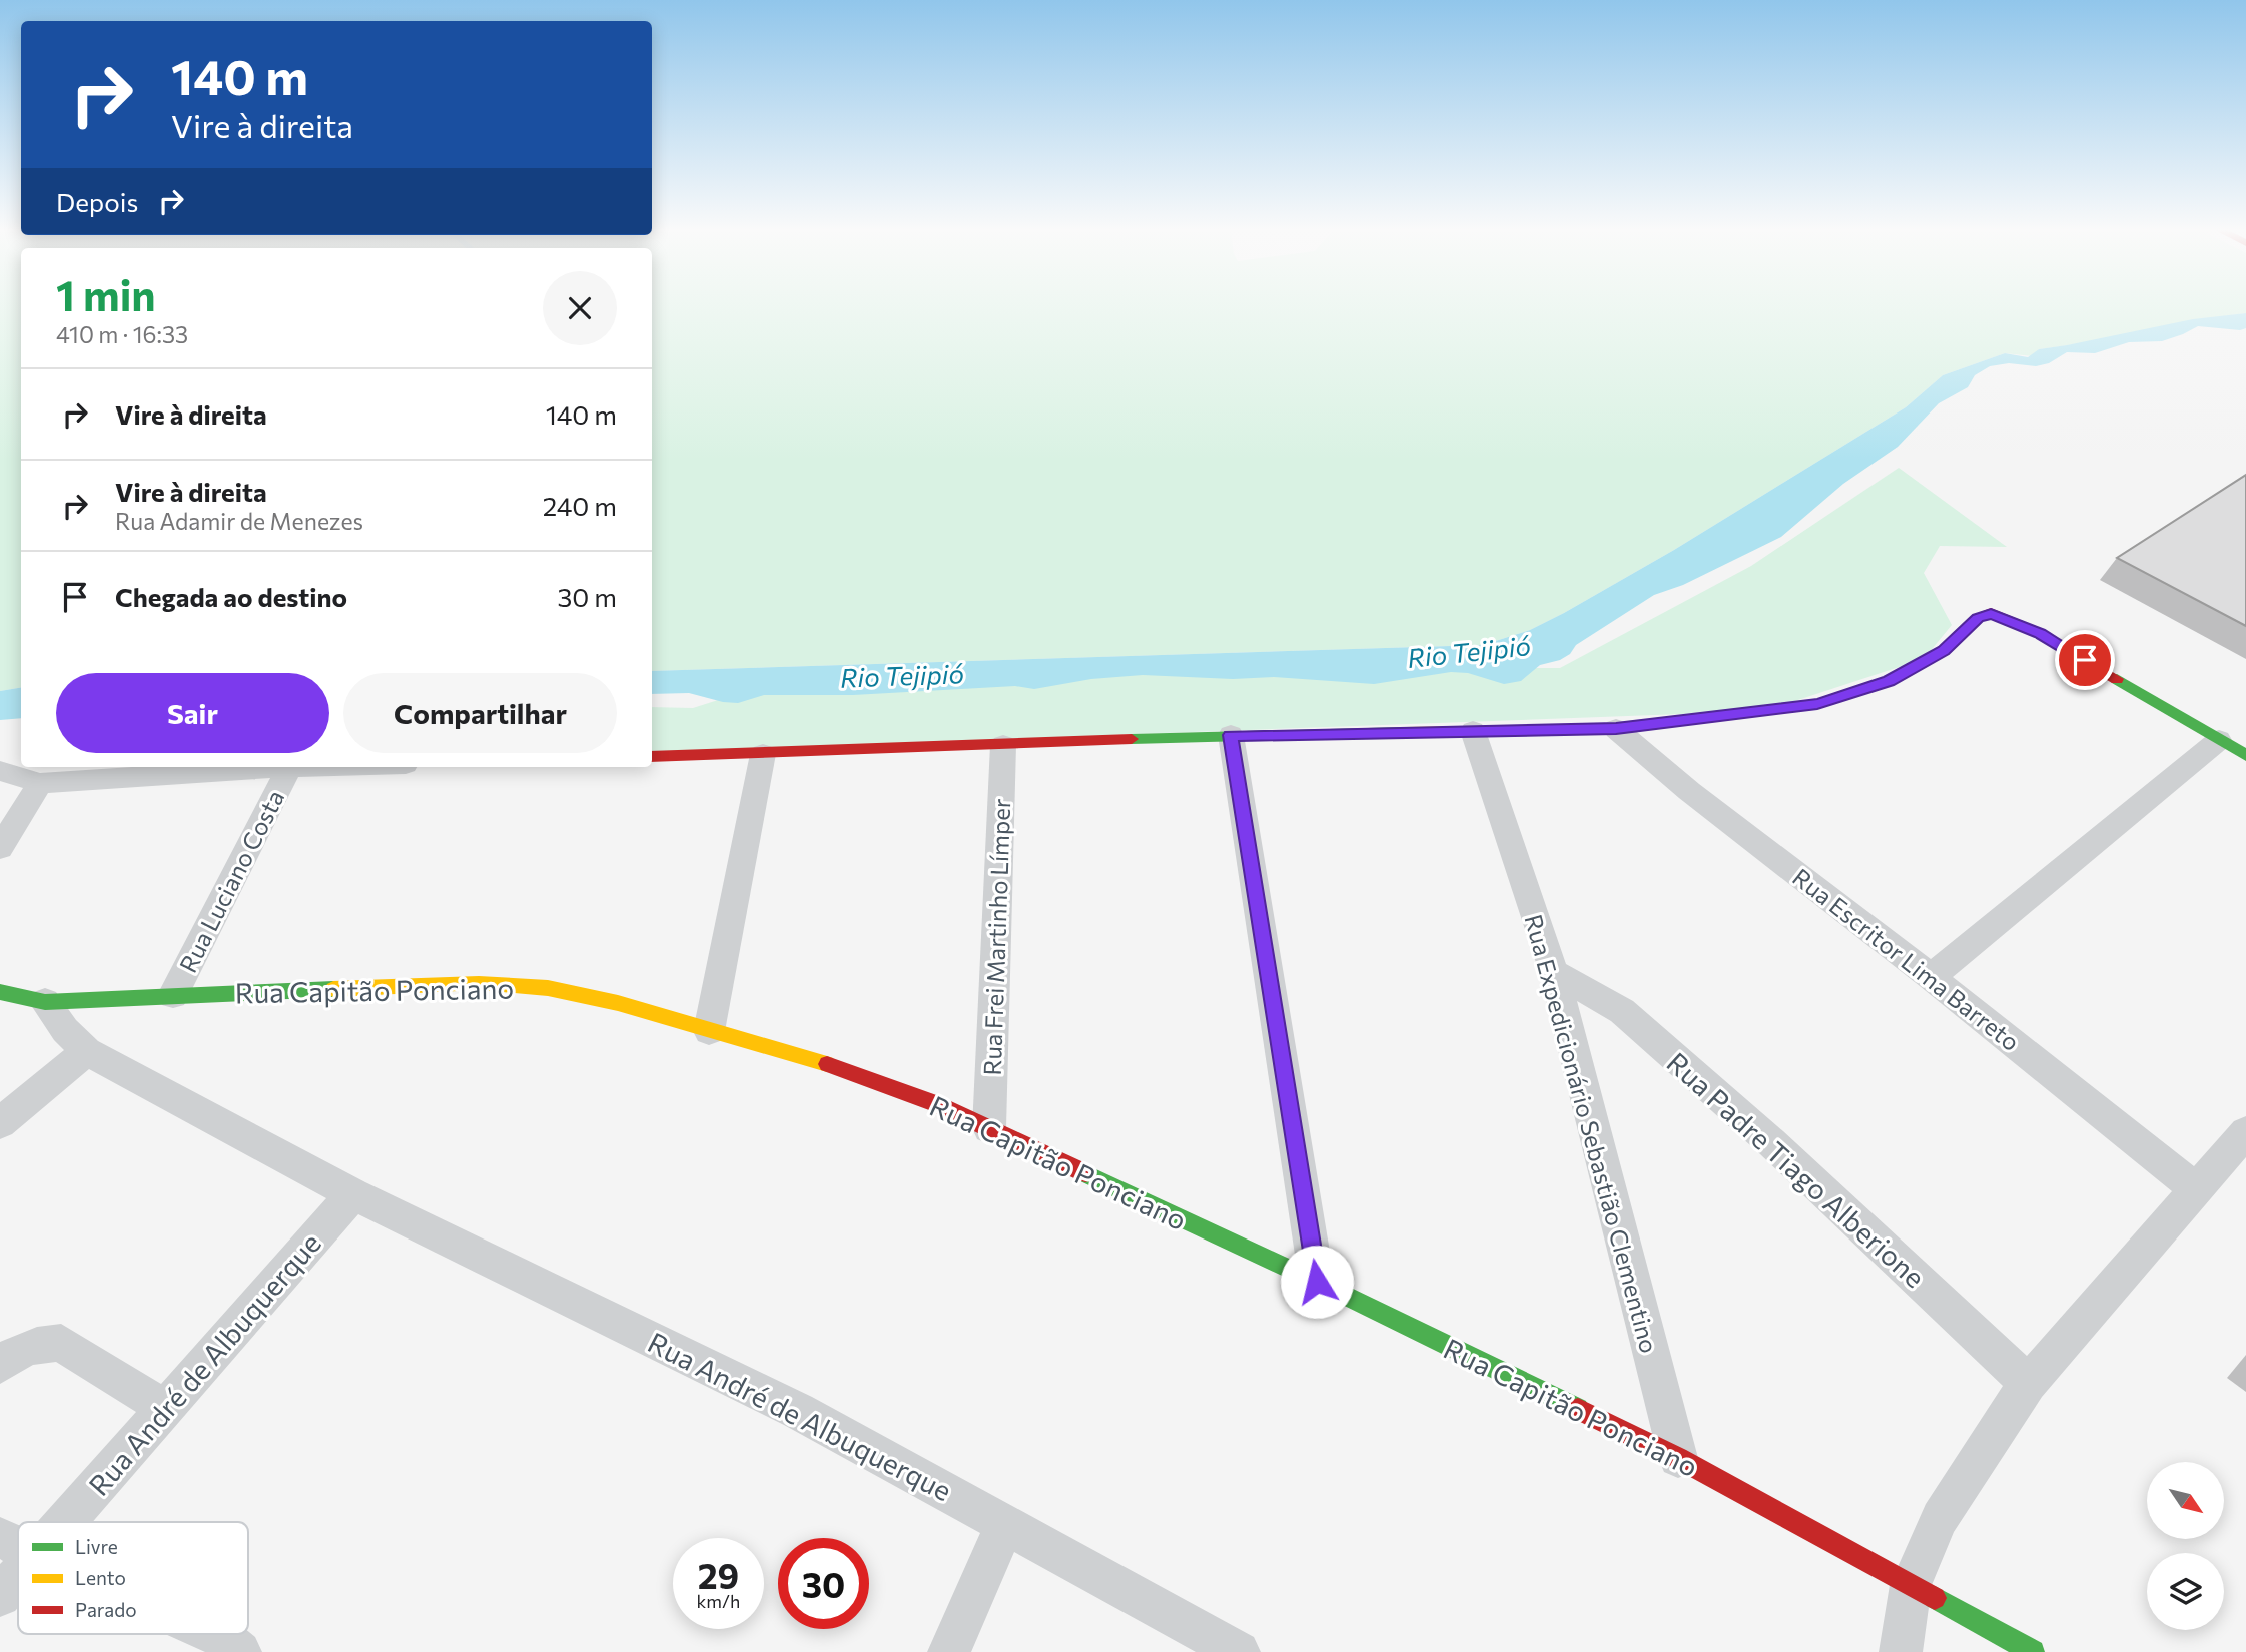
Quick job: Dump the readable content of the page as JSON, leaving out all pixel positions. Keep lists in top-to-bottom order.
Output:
{
  "streets": {
    "main road": ["Rua Capitão Ponciano"],
    "street": [
      "Rua Luciano Costa",
      "Rua Frei Martinho Límper",
      "Rua Escritor Lima Barreto",
      "Rua Expedicionário Sebastião Clementino",
      "Rua Padre Tiago Alberione",
      "Rua André de Albuquerque"
    ]
  },
  "crossings": [
    ["Rua Luciano Costa", "Rua Capitão Ponciano"],
    ["Rua Frei Martinho Límper", "Rua Capitão Ponciano"],
    ["Rua Capitão Ponciano", "Rua Expedicionário Sebastião Clementino"],
    ["Rua Capitão Ponciano", "Rua André de Albuquerque"],
    ["Rua Expedicionário Sebastião Clementino", "Rua Padre Tiago Alberione"]
  ],
  "water": ["Rio Tejipió"],
  "legend": ["Livre", "Lento", "Parado"],
  "north": "bottom right",
  "page": {
    "turn": ["140 m", "Vire à direita"],
    "then": "Depois",
    "heading": ["1 min", "410 m · 16:33"],
    "list": [
      {
        "name": "Vire à direita",
        "value": "140 m"
      },
      {
        "name": "Vire à direita",
        "note": "Rua Adamir de Menezes",
        "value": "240 m"
      },
      {
        "name": "Chegada ao destino",
        "value": "30 m"
      }
    ],
    "buttons": ["Sair", "Compartilhar"],
    "speed": "29 km/h",
    "limit": "30"
  }
}
